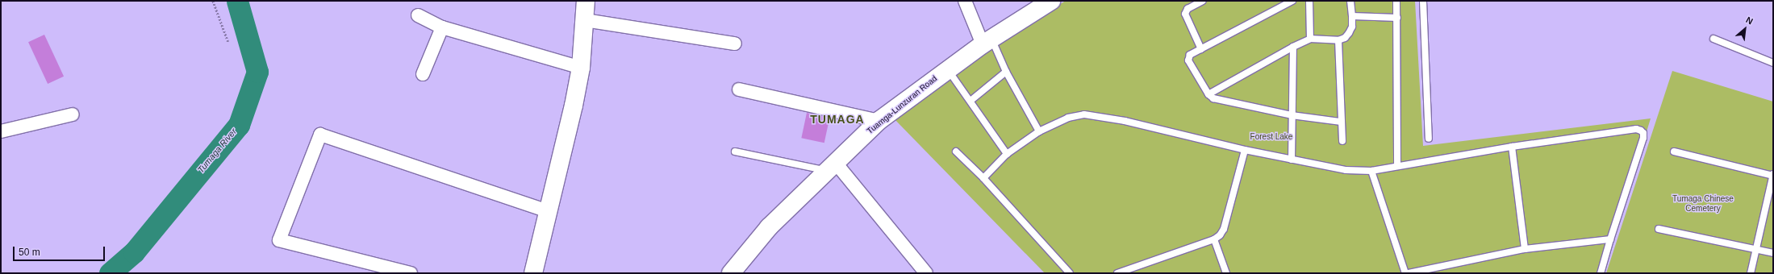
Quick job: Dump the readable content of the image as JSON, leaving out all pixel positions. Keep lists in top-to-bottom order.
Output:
{
  "streets": {
    "street": ["Tuamga-Lunzuran Road"]
  },
  "districts": ["TUMAGA"],
  "water": ["Tumaga River"],
  "parks": ["Forest Lake", "Tumaga Chinese Cemetery"],
  "scale_bar": "50 m",
  "north": "top right"
}
